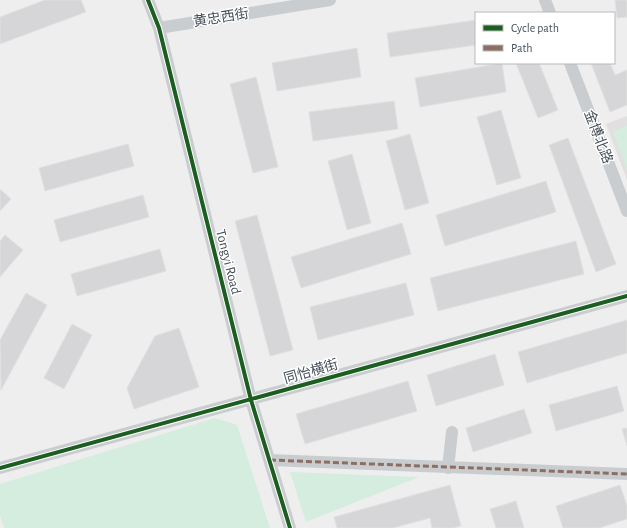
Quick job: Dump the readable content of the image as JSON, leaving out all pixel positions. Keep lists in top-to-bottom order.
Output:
{
  "streets": {
    "street": [
      "黄忠西街",
      "金博北路",
      "Tongyi Road",
      "同怡横街"
    ]
  },
  "crossings": [
    ["黄忠西街", "Tongyi Road"],
    ["Tongyi Road", "同怡横街"]
  ],
  "legend": ["Cycle path", "Path"]
}
